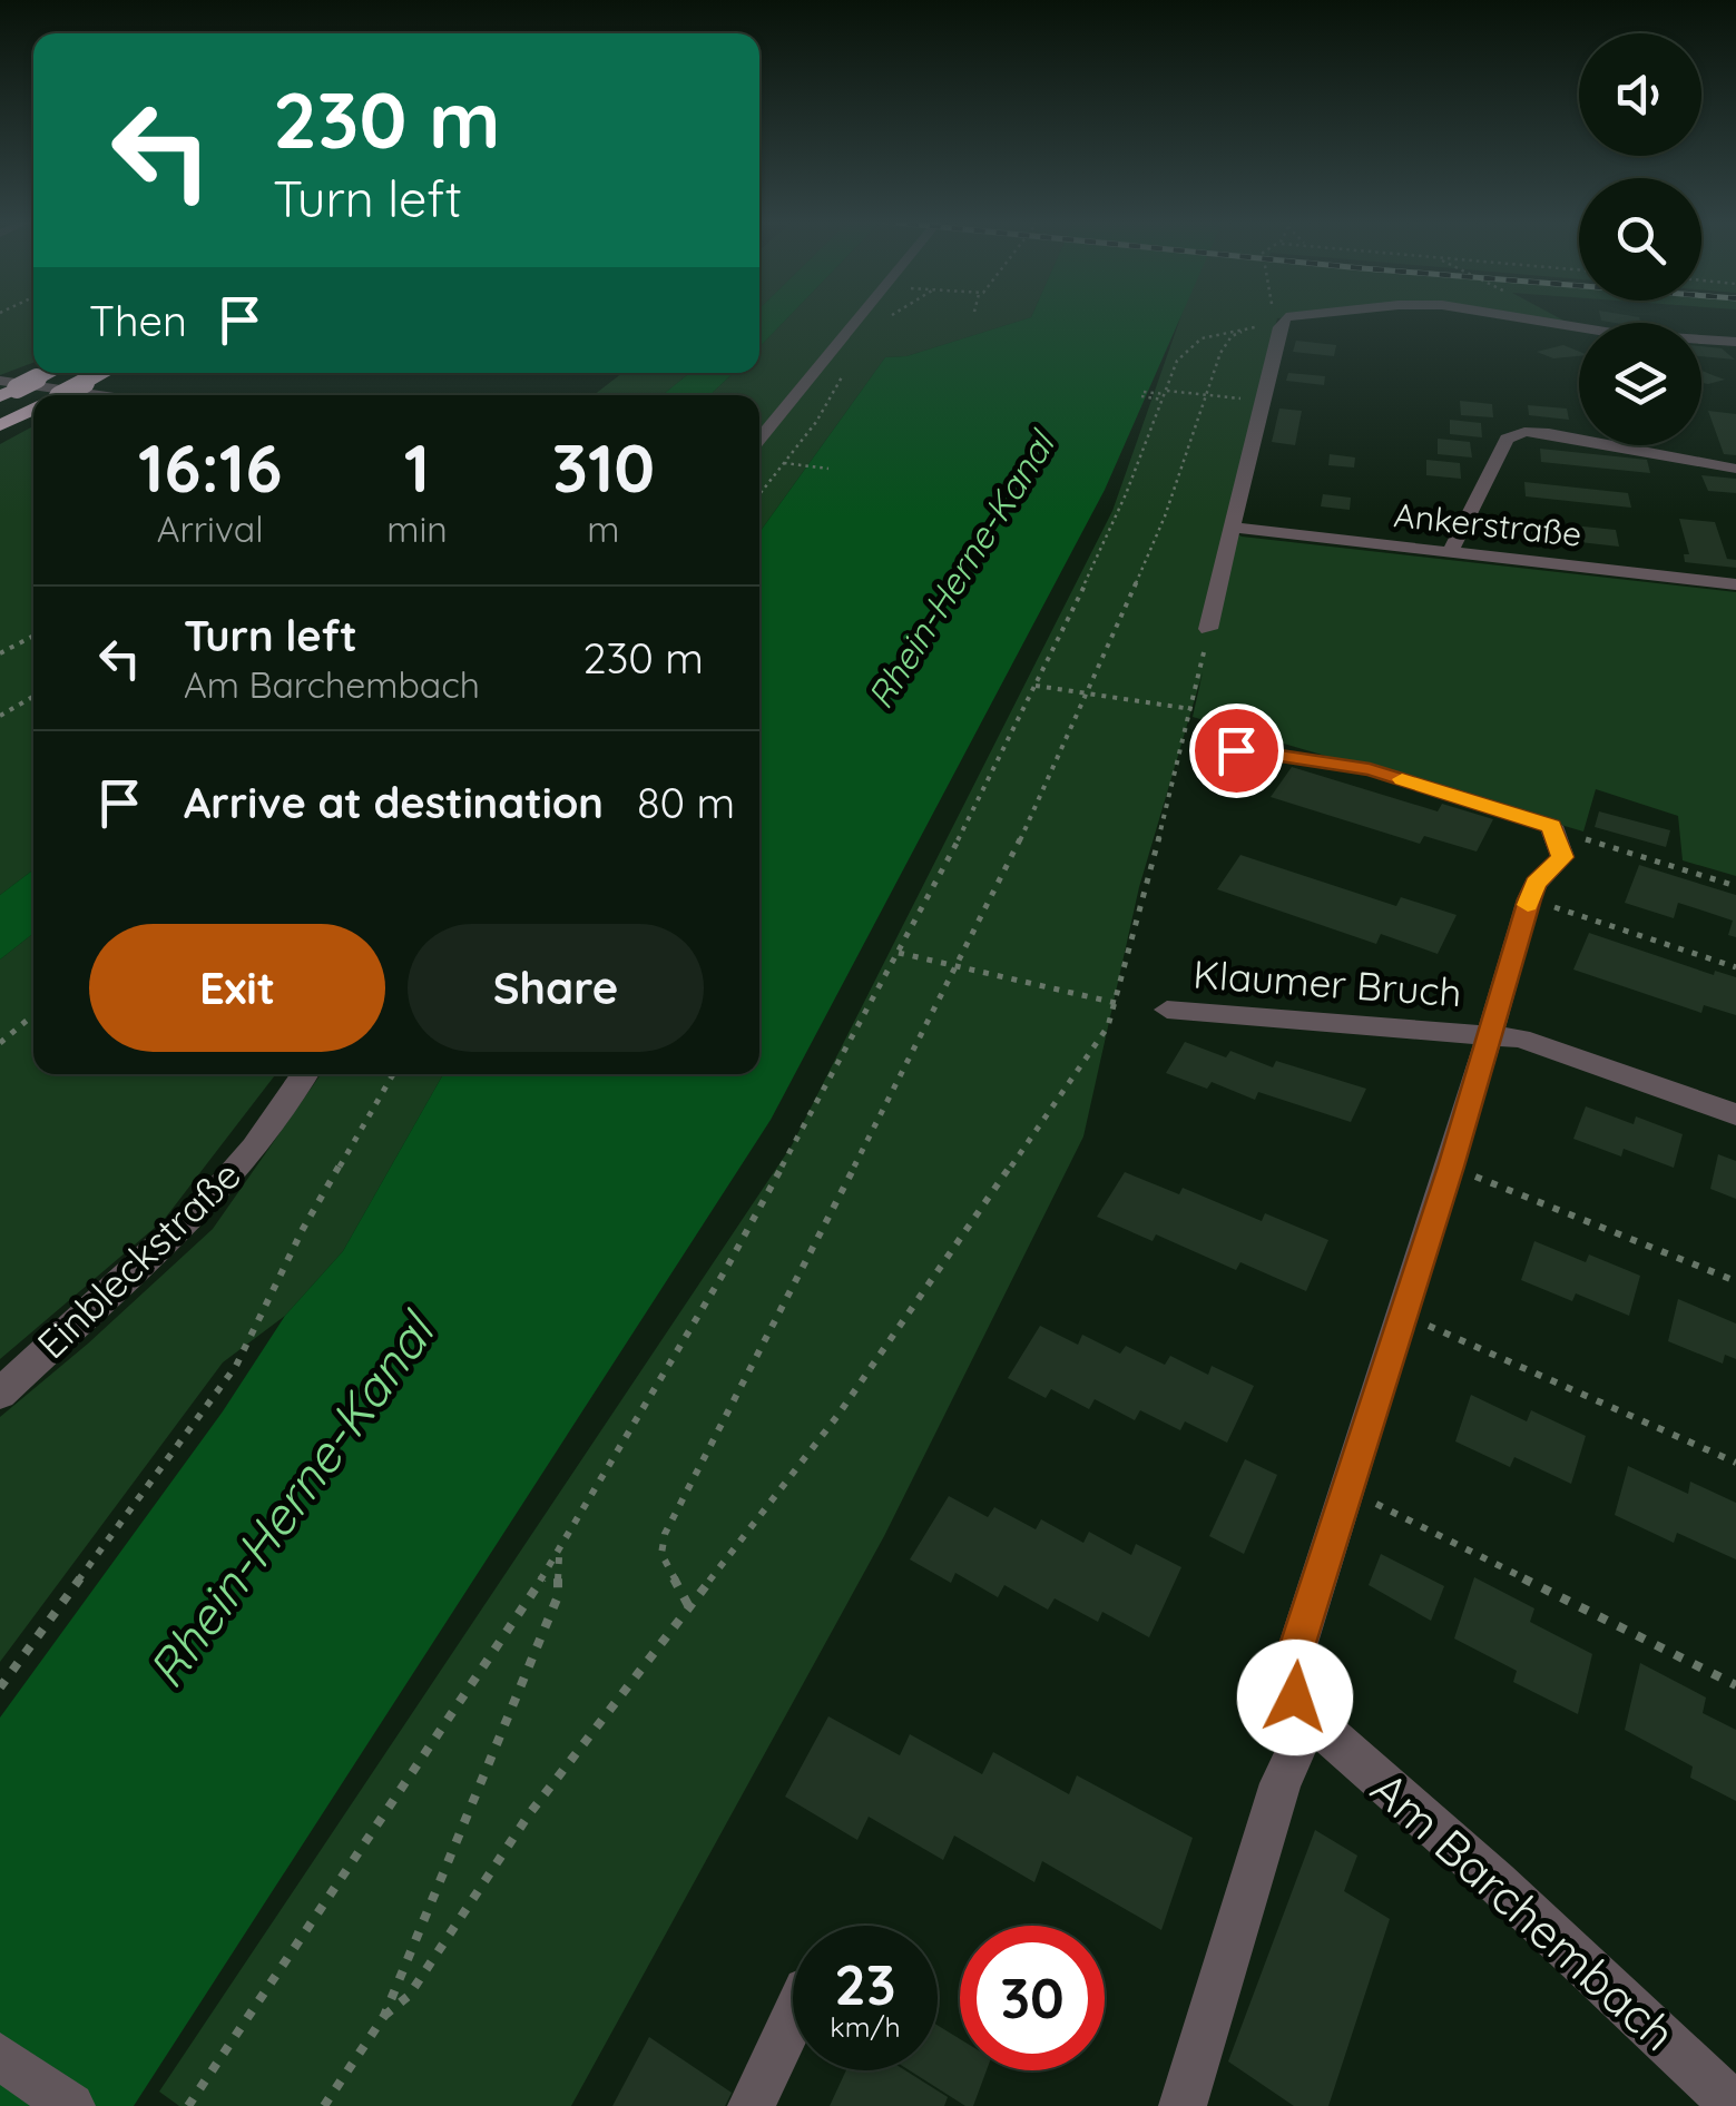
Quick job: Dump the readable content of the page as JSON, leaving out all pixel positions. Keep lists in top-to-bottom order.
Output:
{
  "streets": {
    "street": [
      "Ankerstraße",
      "Klaumer Bruch",
      "Einbleckstraße",
      "Am Barchembach"
    ]
  },
  "crossings": [
    ["Klaumer Bruch", "Am Barchembach"]
  ],
  "water": ["Rhein-Herne-Kanal"],
  "page": {
    "turn": ["230 m", "Turn left"],
    "then": "Then",
    "eta": [
      "16:16",
      "Arrival",
      "1",
      "min",
      "310",
      "m"
    ],
    "list": [
      {
        "name": "Turn left",
        "note": "Am Barchembach",
        "value": "230 m"
      },
      {
        "name": "Arrive at destination",
        "value": "80 m"
      }
    ],
    "buttons": ["Exit", "Share"],
    "speed": "23 km/h",
    "limit": "30"
  }
}
